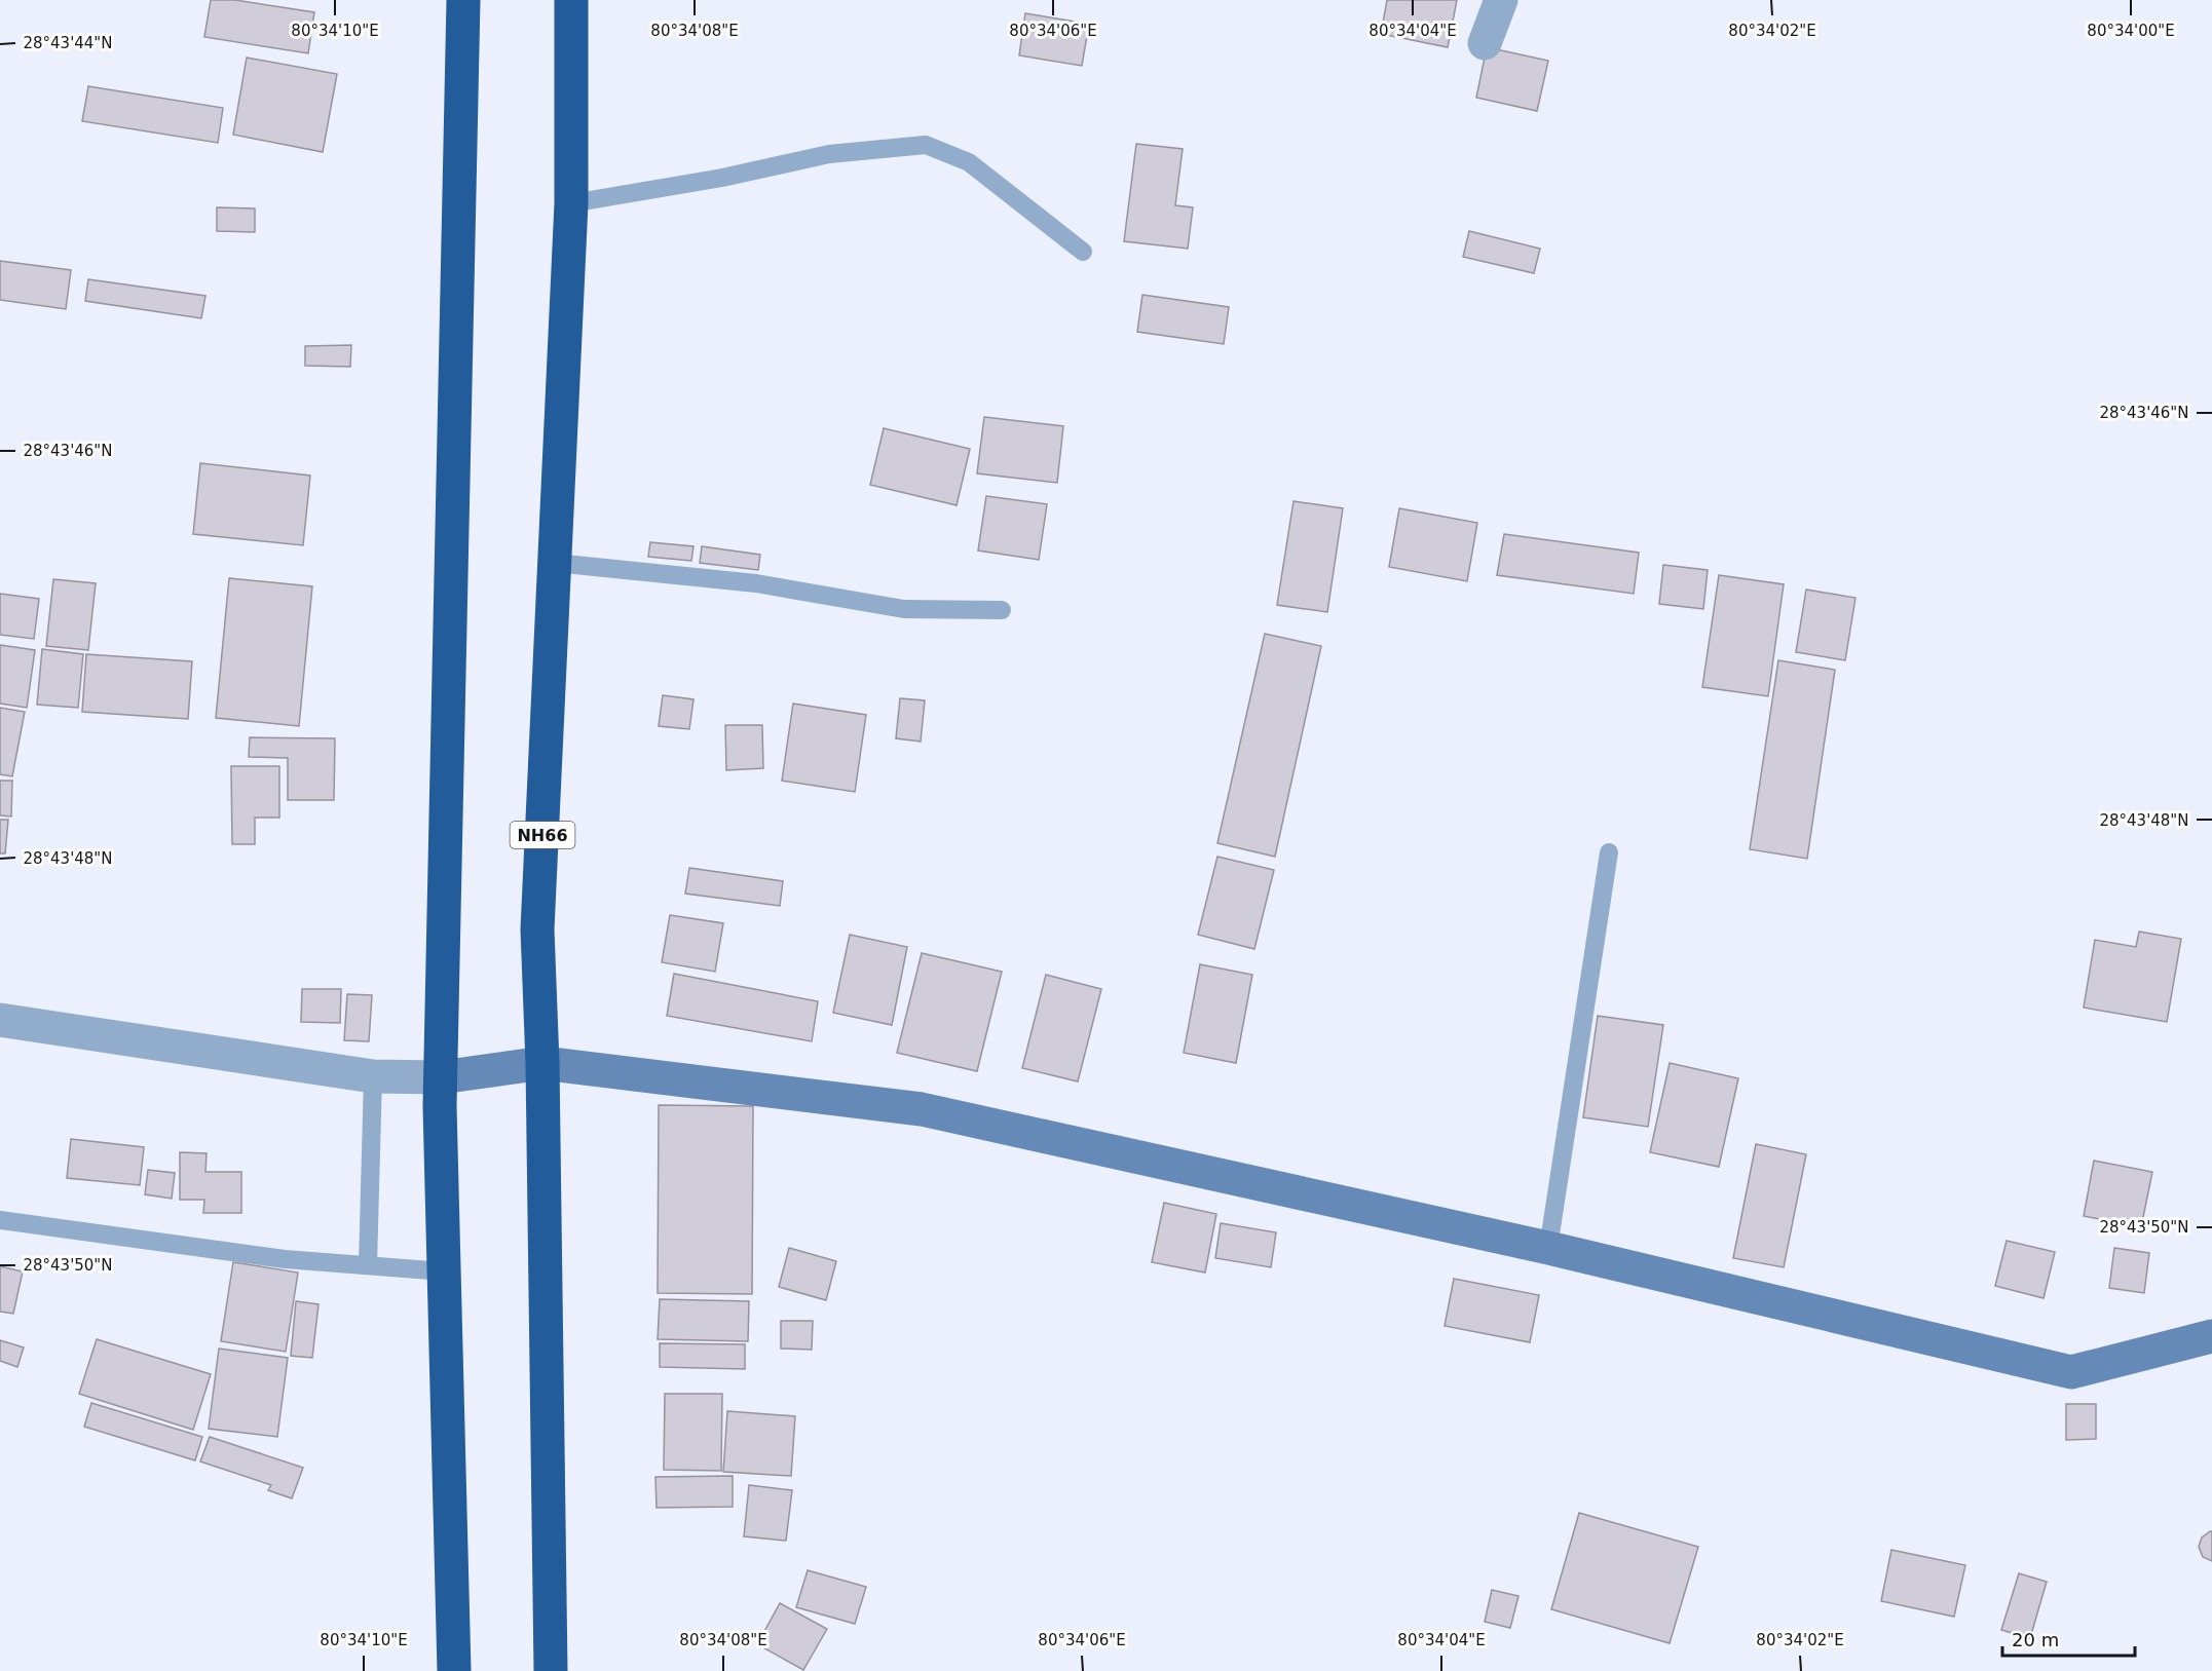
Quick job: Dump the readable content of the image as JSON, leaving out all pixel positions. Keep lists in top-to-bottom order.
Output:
{
  "streets": {
    "highway": ["NH66"]
  },
  "scale_bar": "20 m",
  "coordinates": [
    "80°34'10\"E",
    "80°34'08\"E",
    "80°34'06\"E",
    "80°34'04\"E",
    "80°34'02\"E",
    "80°34'00\"E",
    "28°43'44\"N",
    "28°43'46\"N",
    "28°43'48\"N",
    "28°43'50\"N"
  ]
}
